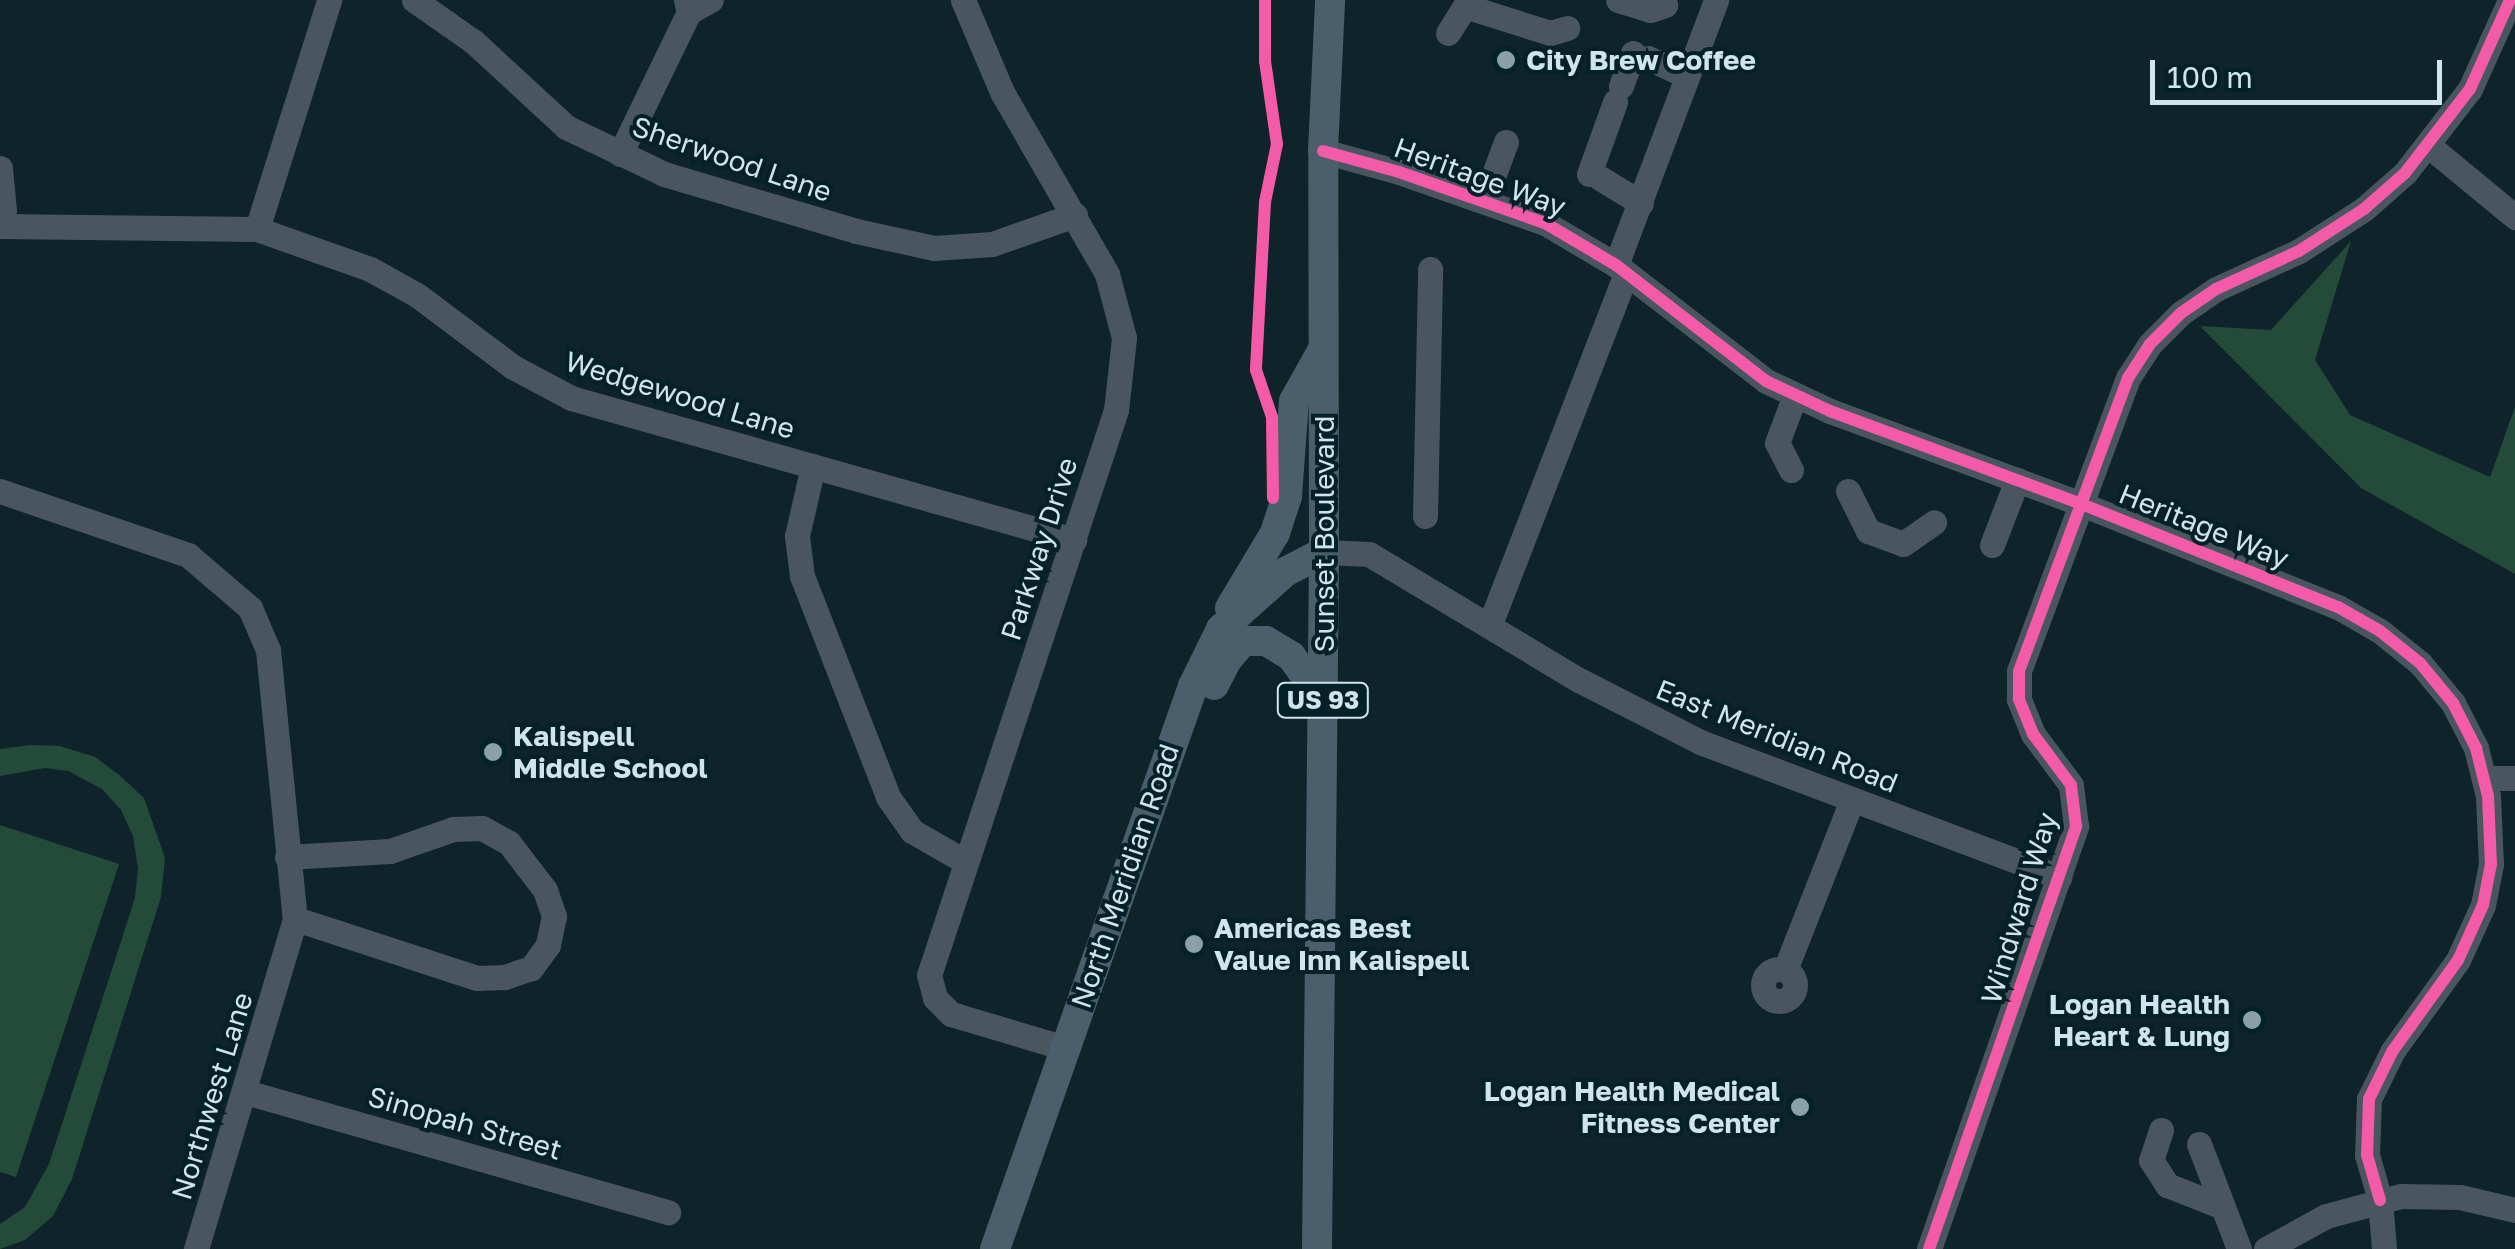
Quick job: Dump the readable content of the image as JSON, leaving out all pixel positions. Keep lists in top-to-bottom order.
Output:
{
  "streets": {
    "main road": ["Sunset Boulevard", "US 93", "North Meridian Road"],
    "street": [
      "Sherwood Lane",
      "Heritage Way",
      "Wedgewood Lane",
      "Parkway Drive",
      "East Meridian Road",
      "Windward Way",
      "Northwest Lane",
      "Sinopah Street"
    ]
  },
  "crossings": [
    ["Sherwood Lane", "Parkway Drive"],
    ["Heritage Way", "Sunset Boulevard"],
    ["Heritage Way", "Windward Way"],
    ["Wedgewood Lane", "Parkway Drive"],
    ["Sunset Boulevard", "East Meridian Road"],
    ["Sunset Boulevard", "North Meridian Road"],
    ["Parkway Drive", "North Meridian Road"],
    ["East Meridian Road", "North Meridian Road"],
    ["East Meridian Road", "Windward Way"],
    ["Northwest Lane", "Sinopah Street"]
  ],
  "places": [
    "City Brew Coffee",
    "Kalispell Middle School",
    "Americas Best Value Inn Kalispell",
    "Logan Health Heart & Lung",
    "Logan Health Medical Fitness Center"
  ],
  "scale_bar": "100 m"
}
